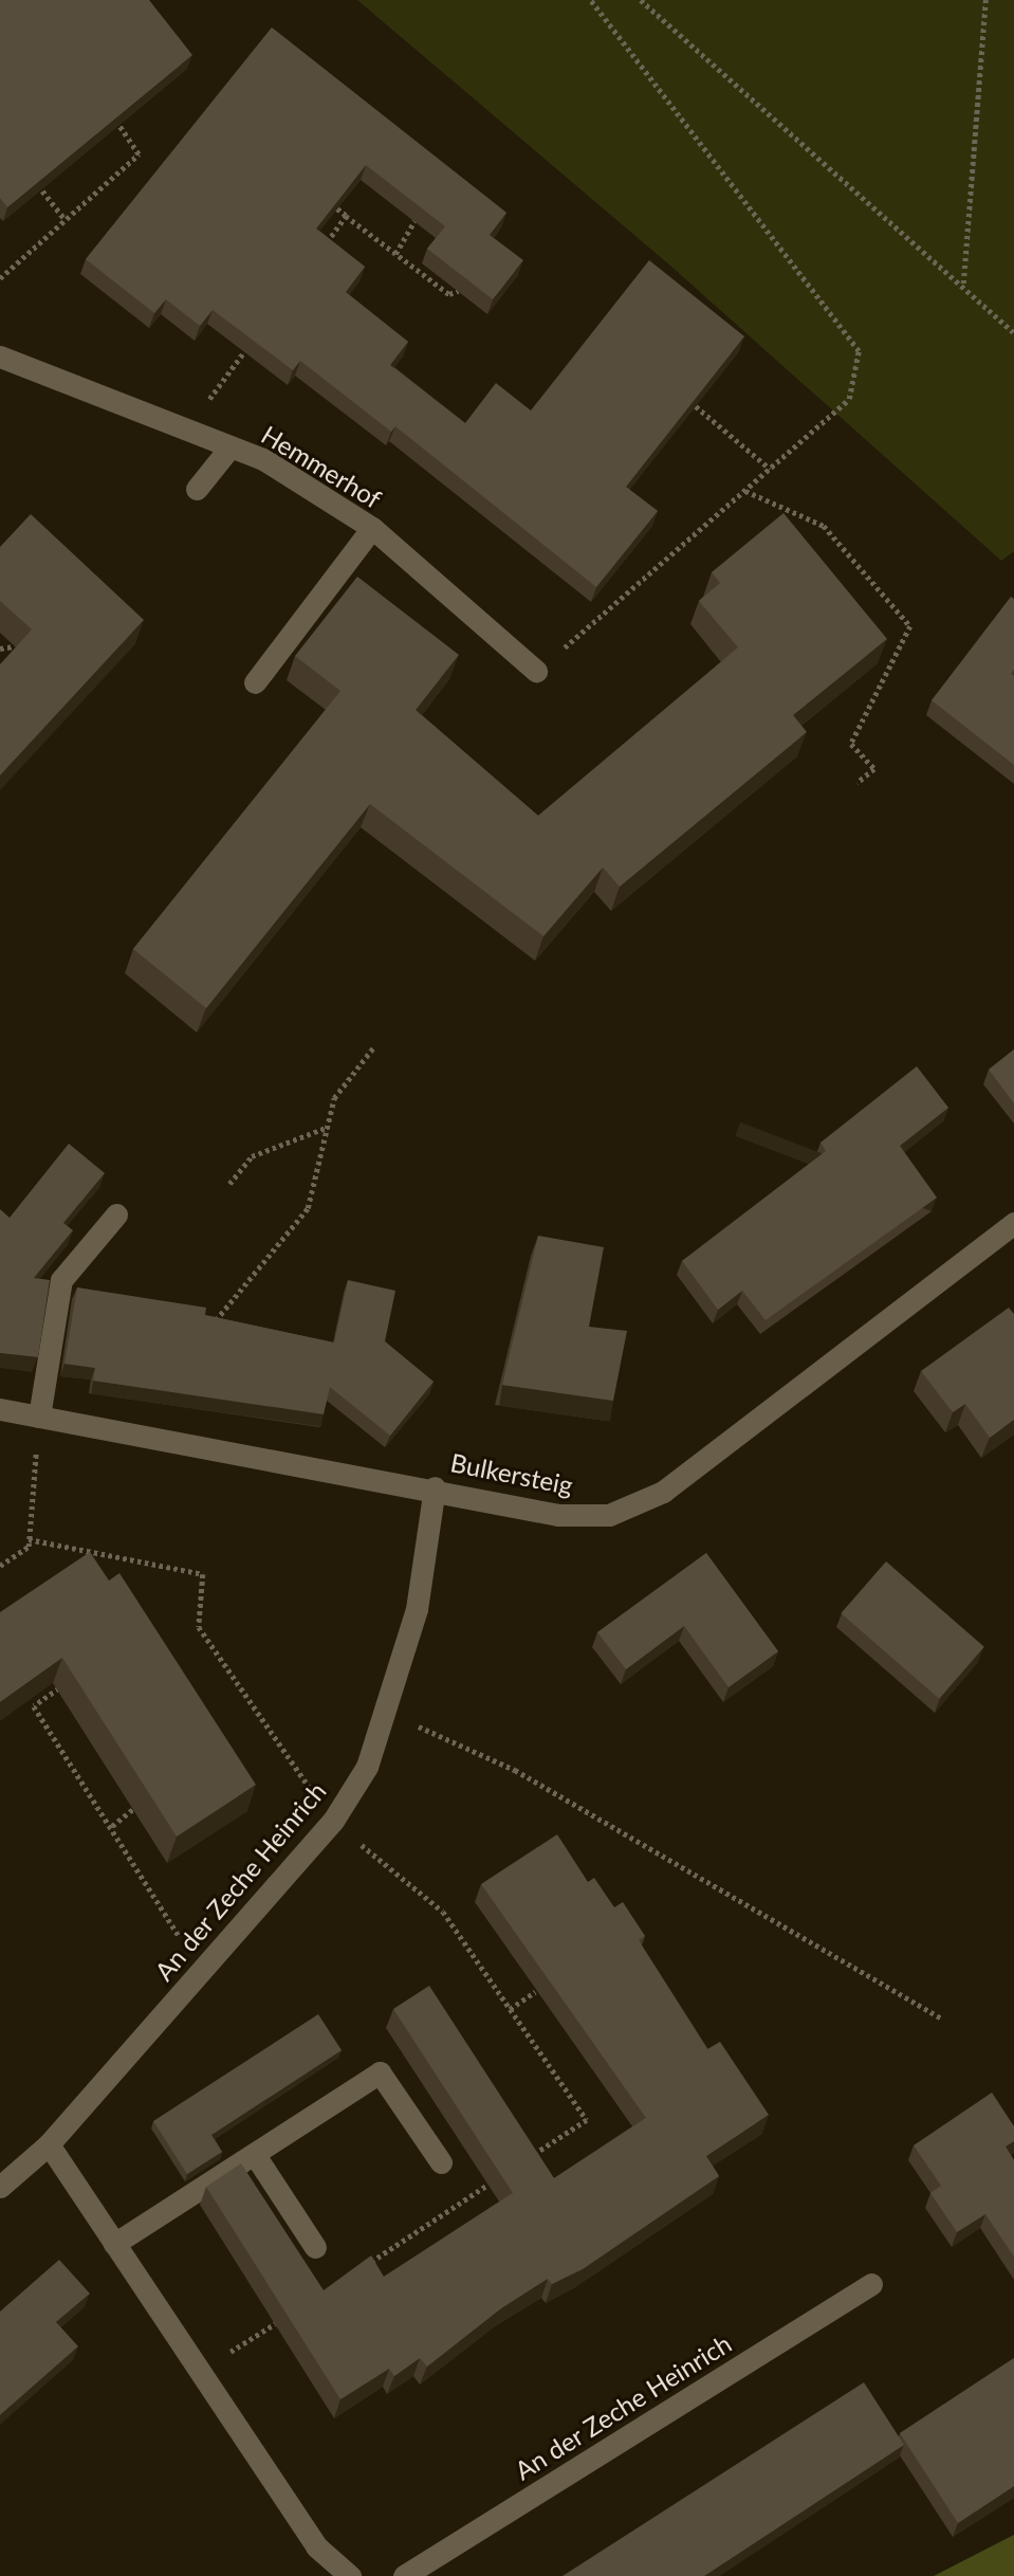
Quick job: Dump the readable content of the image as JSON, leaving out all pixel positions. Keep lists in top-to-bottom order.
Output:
{
  "streets": {
    "street": ["Hemmerhof", "Bulkersteig", "An der Zeche Heinrich"]
  },
  "crossings": [
    ["Bulkersteig", "An der Zeche Heinrich"]
  ]
}
